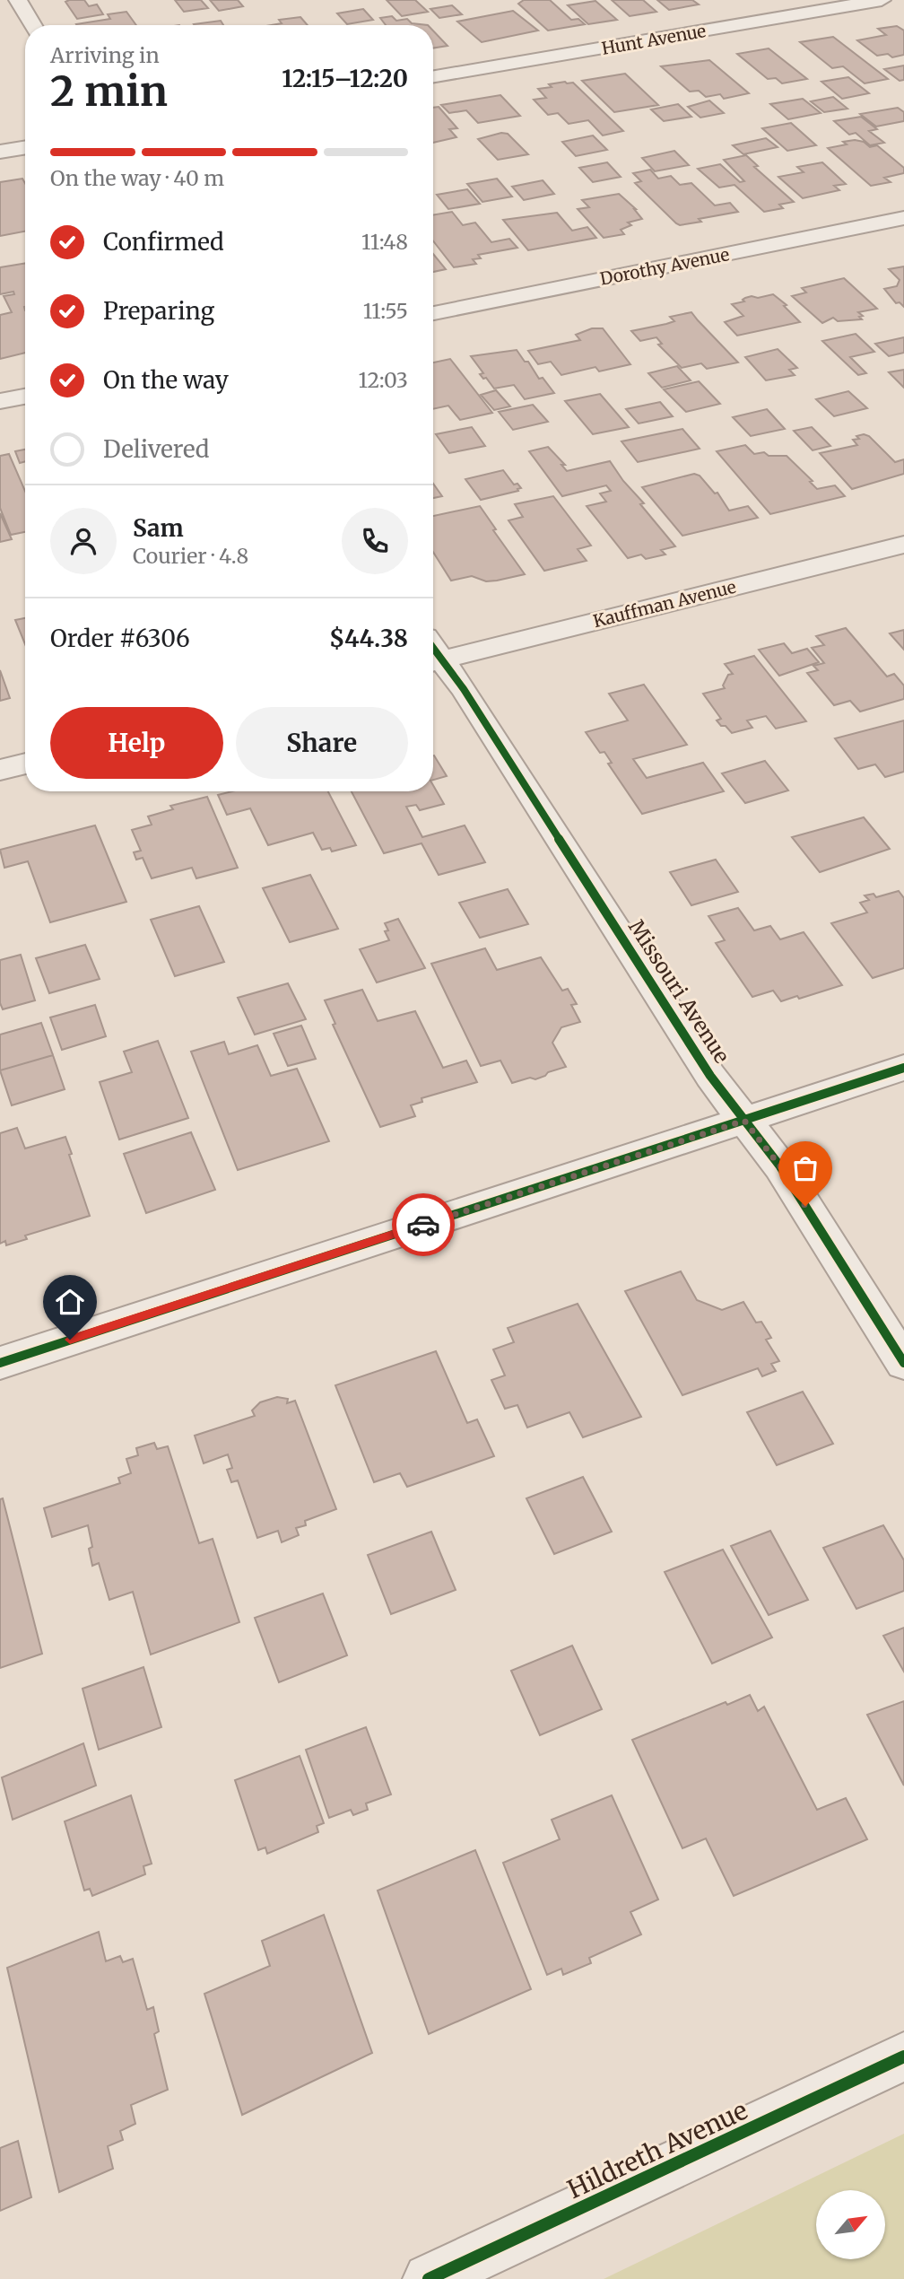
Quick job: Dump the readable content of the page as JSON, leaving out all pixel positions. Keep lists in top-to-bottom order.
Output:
{
  "streets": {
    "street": [
      "Hunt Avenue",
      "Dorothy Avenue",
      "Kauffman Avenue",
      "Missouri Avenue",
      "Hildreth Avenue"
    ]
  },
  "north": "top right",
  "page": {
    "heading": ["2 min", "Arriving in", "12:15–12:20"],
    "panel": [
      "Sam",
      "Courier · 4.8",
      "Order #6306",
      "$44.38"
    ],
    "bar": "On the way · 40 m",
    "list": [
      ["Confirmed", "11:48"],
      ["Preparing", "11:55"],
      ["On the way", "12:03"],
      "Delivered"
    ],
    "buttons": ["Help", "Share"]
  }
}
